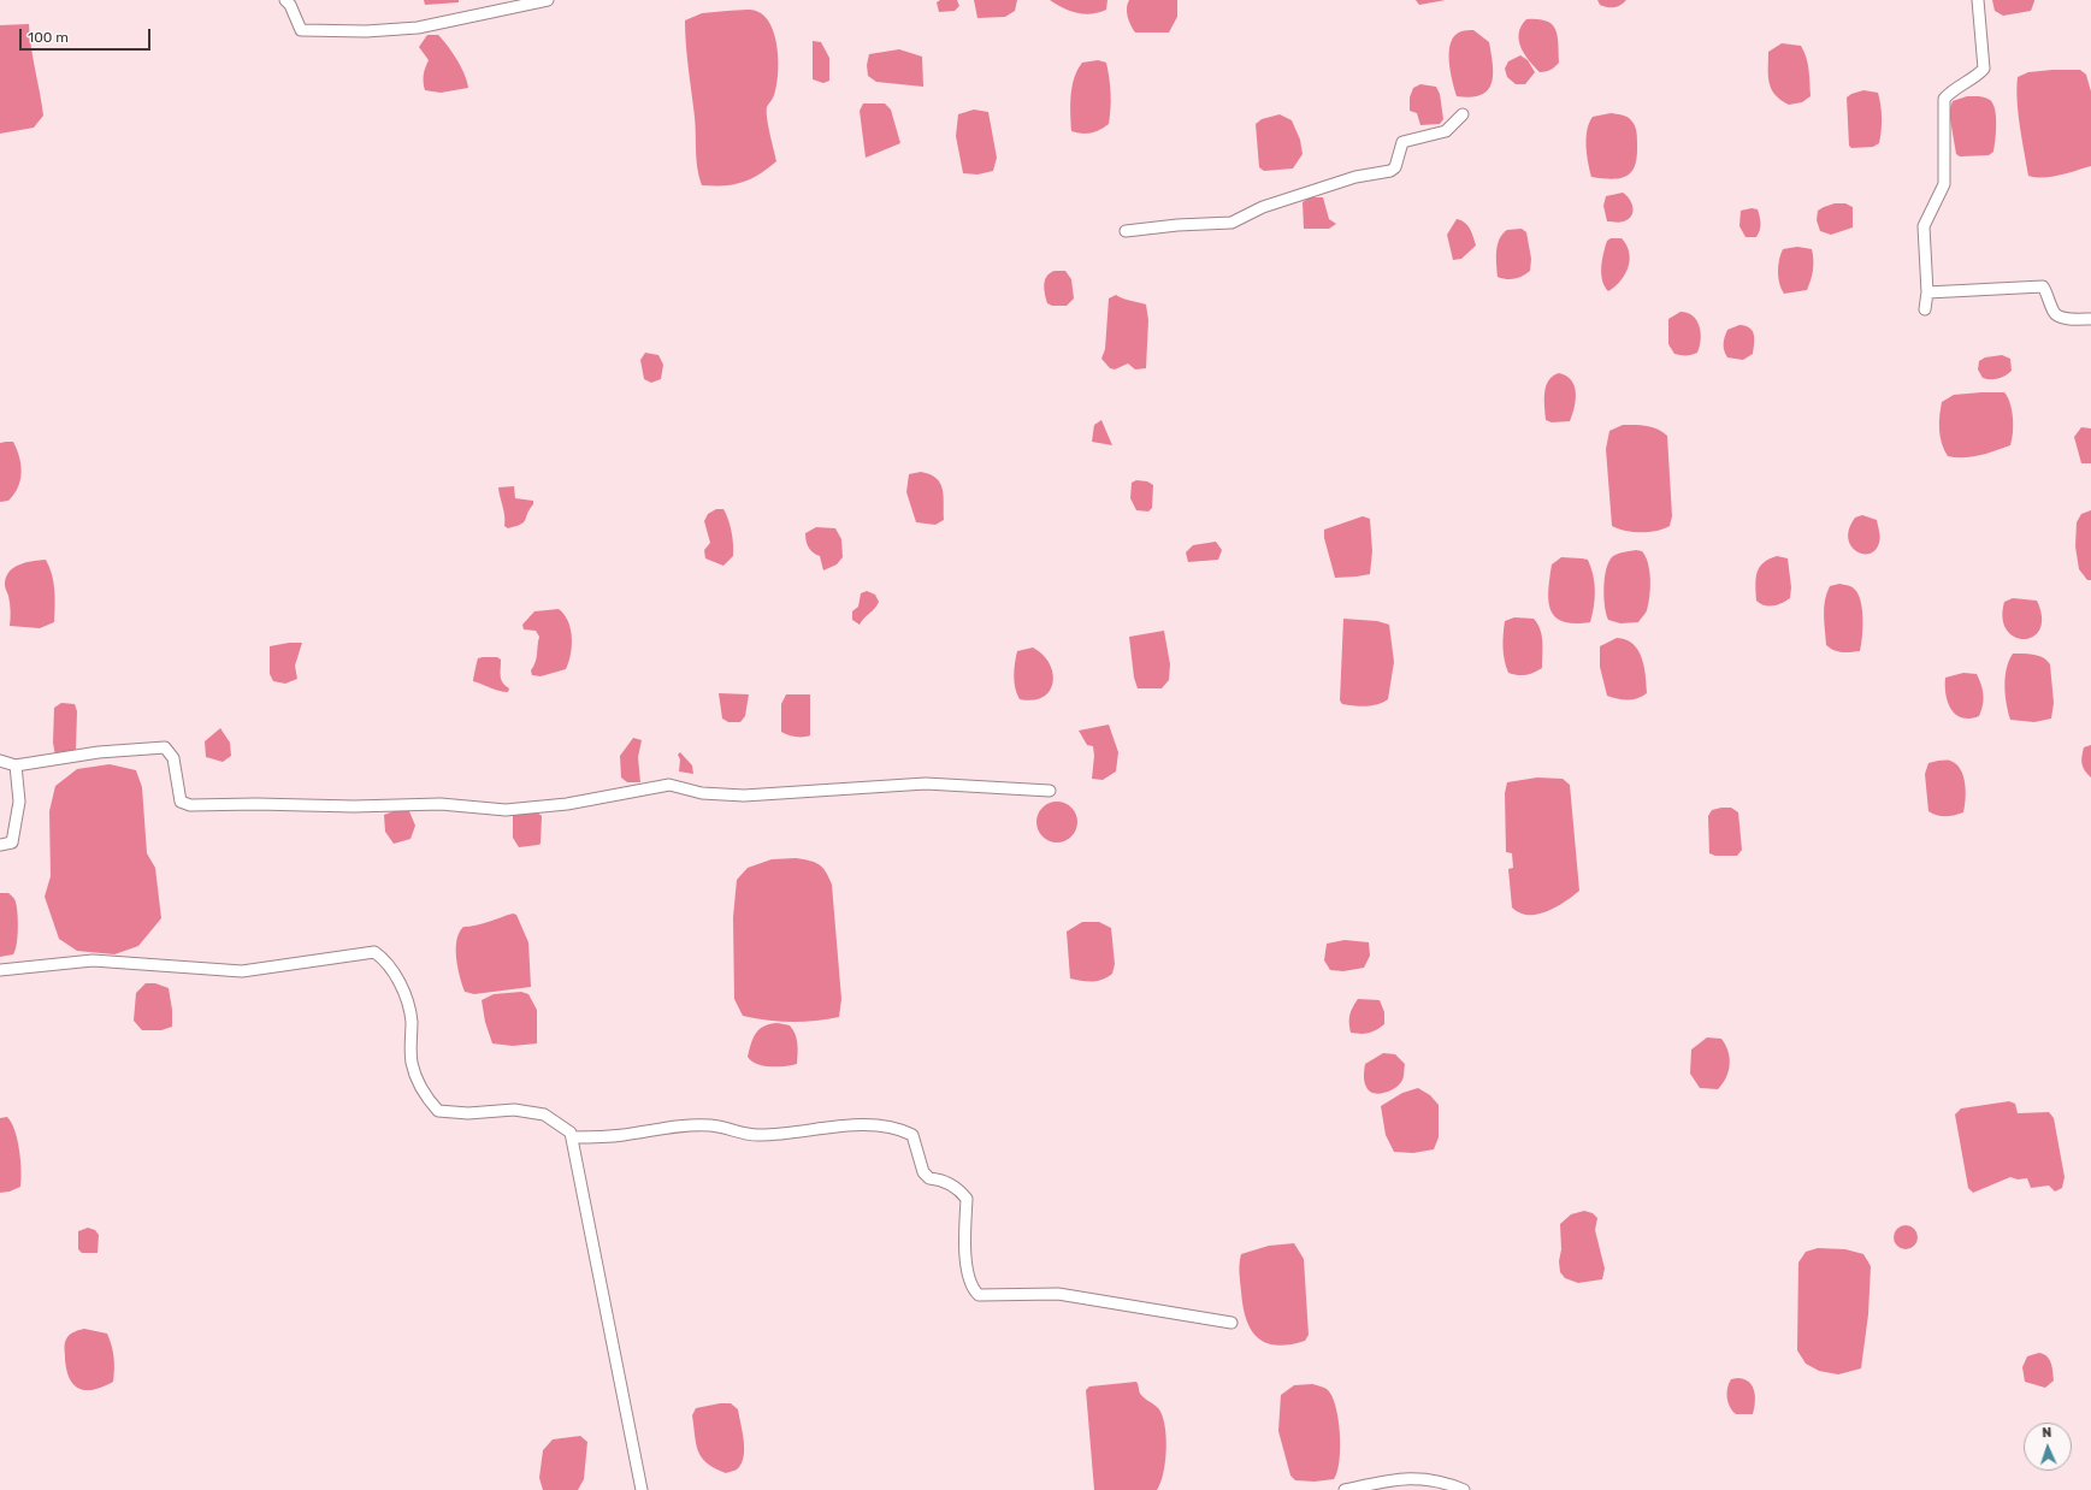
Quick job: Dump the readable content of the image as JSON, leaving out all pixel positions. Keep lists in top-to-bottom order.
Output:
{
  "scale_bar": "100 m",
  "north": "top"
}
